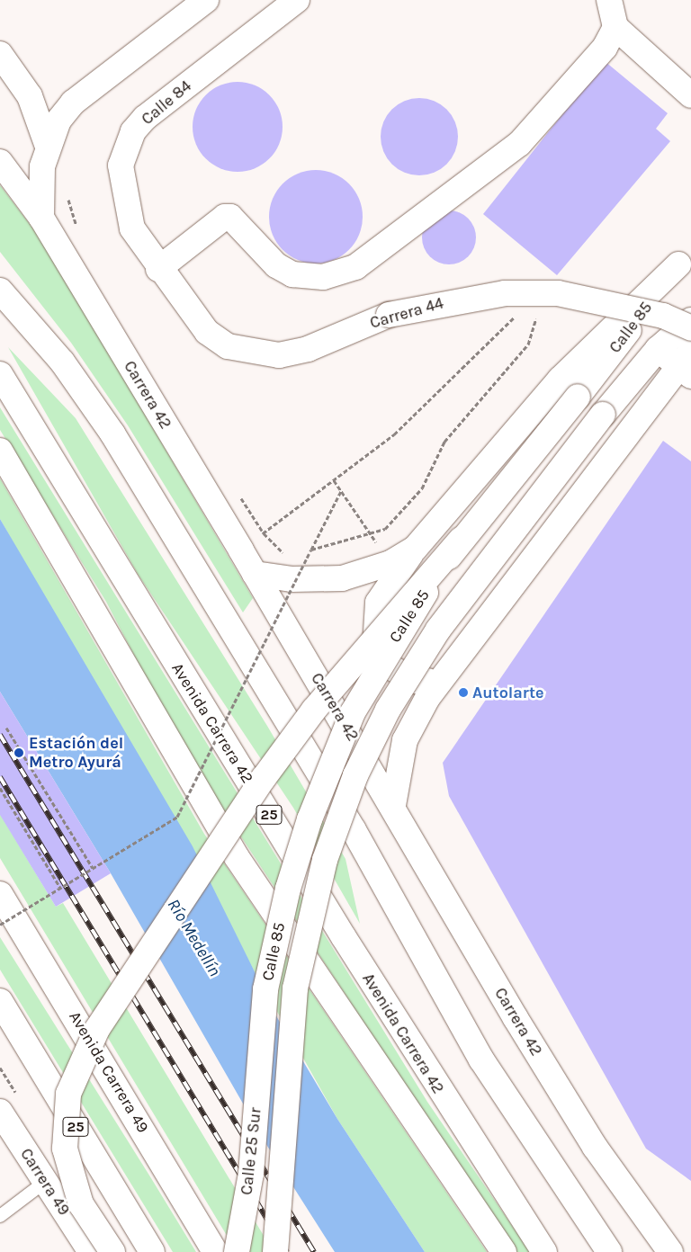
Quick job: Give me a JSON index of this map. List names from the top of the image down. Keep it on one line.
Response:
{"streets":{"main road":["Calle 84","Carrera 44","Calle 85","Carrera 42","Avenida Carrera 42","25","Avenida Carrera 49","Calle 25 Sur","Carrera 49"]},"crossings":[["Calle 84","Carrera 44"],["Calle 85","Calle 25 Sur"]],"water":["Río Medellín"],"places":["Autolarte","Estación del Metro Ayurá"]}
